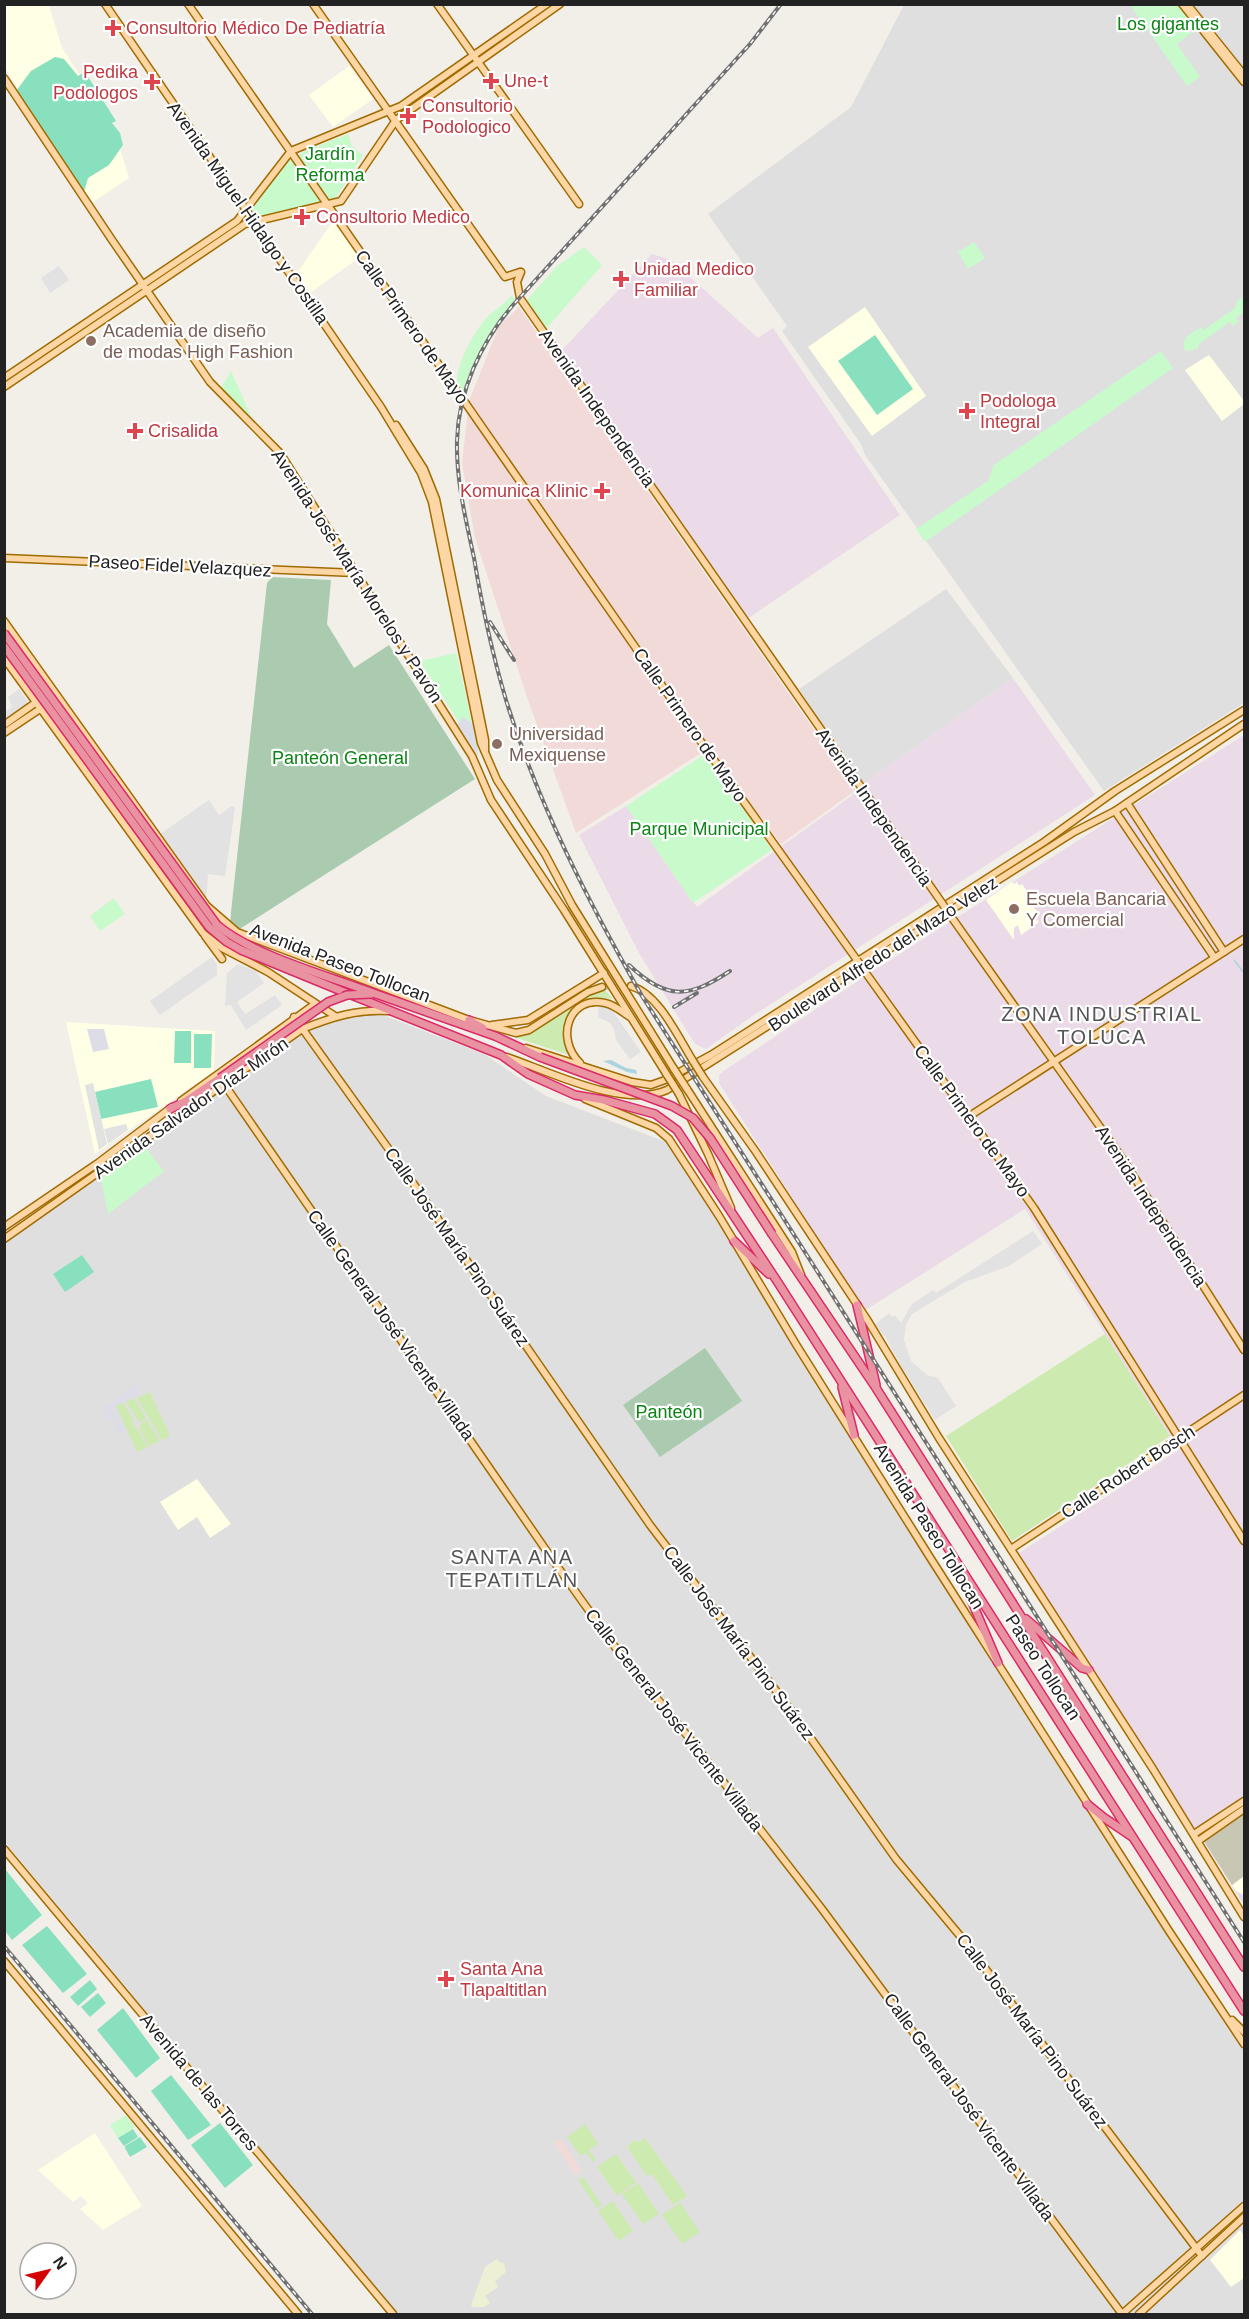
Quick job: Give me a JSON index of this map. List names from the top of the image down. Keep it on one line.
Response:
{"streets":{"highway":["Avenida Paseo Tollocan","Paseo Tollocan"],"main road":["Avenida Miguel Hidalgo y Costilla","Calle Primero de Mayo","Avenida Independencia","Paseo Fidel Velazquez","Avenida José María Morelos y Pavón","Boulevard Alfredo del Mazo Velez","Avenida Salvador Díaz Mirón","Calle José María Pino Suárez","Calle General José Vicente Villada","Calle Robert Bosch","Avenida de las Torres"]},"crossings":[["Avenida Miguel Hidalgo y Costilla","Avenida Paseo Tollocan"],["Avenida Miguel Hidalgo y Costilla","Paseo Tollocan"],["Calle Primero de Mayo","Calle Robert Bosch"],["Paseo Fidel Velazquez","Avenida José María Morelos y Pavón"],["Avenida José María Morelos y Pavón","Avenida Paseo Tollocan"],["Avenida José María Morelos y Pavón","Paseo Tollocan"],["Boulevard Alfredo del Mazo Velez","Avenida Paseo Tollocan"],["Avenida Paseo Tollocan","Avenida Salvador Díaz Mirón"],["Avenida Paseo Tollocan","Paseo Tollocan"],["Avenida Salvador Díaz Mirón","Calle José María Pino Suárez"],["Avenida Salvador Díaz Mirón","Calle General José Vicente Villada"]],"districts":["ZONA INDUSTRIAL TOLUCA","SANTA ANA TEPATITLÁN"],"parks":["Los gigantes","Jardín Reforma","Panteón General","Parque Municipal","Panteón"],"places":{"health":["Consultorio Médico De Pediatría","Une-t","Pedika Podologos","Consultorio Podologico","Consultorio Medico","Unidad Medico Familiar","Podologa Integral","Crisalida","Komunica Klinic","Santa Ana Tlapaltitlan"],"other":["Academia de diseño de modas High Fashion","Universidad Mexiquense","Escuela Bancaria Y Comercial"]},"north":"top right"}
